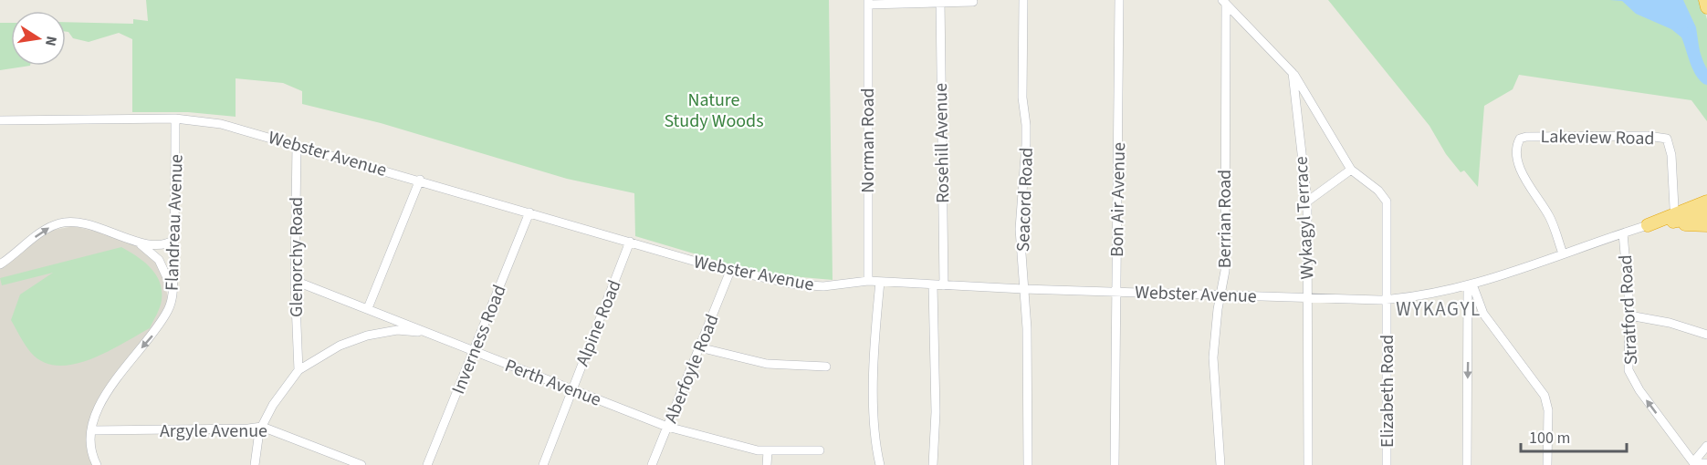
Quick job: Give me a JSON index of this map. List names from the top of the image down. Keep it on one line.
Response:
{"streets":{"street":["Lakeview Road","Norman Road","Rosehill Avenue","Webster Avenue","Seacord Road","Bon Air Avenue","Wykagyl Terrace","Berrian Road","Flandreau Avenue","Glenorchy Road","Stratford Road","Alpine Road","Inverness Road","Aberfoyle Road","Perth Avenue","Elizabeth Road","Argyle Avenue"]},"crossings":[["Lakeview Road","Webster Avenue"],["Norman Road","Webster Avenue"],["Rosehill Avenue","Webster Avenue"],["Webster Avenue","Seacord Road"],["Webster Avenue","Bon Air Avenue"],["Webster Avenue","Wykagyl Terrace"],["Webster Avenue","Berrian Road"],["Webster Avenue","Flandreau Avenue"],["Webster Avenue","Glenorchy Road"],["Webster Avenue","Stratford Road"],["Webster Avenue","Alpine Road"],["Webster Avenue","Inverness Road"],["Webster Avenue","Aberfoyle Road"],["Webster Avenue","Elizabeth Road"],["Wykagyl Terrace","Elizabeth Road"],["Flandreau Avenue","Argyle Avenue"],["Glenorchy Road","Perth Avenue"],["Alpine Road","Perth Avenue"],["Inverness Road","Perth Avenue"],["Aberfoyle Road","Perth Avenue"]],"one_way":["Flandreau Avenue","Stratford Road"],"districts":["WYKAGYL"],"parks":["Nature Study Woods"],"scale_bar":"100 m","north":"right"}
